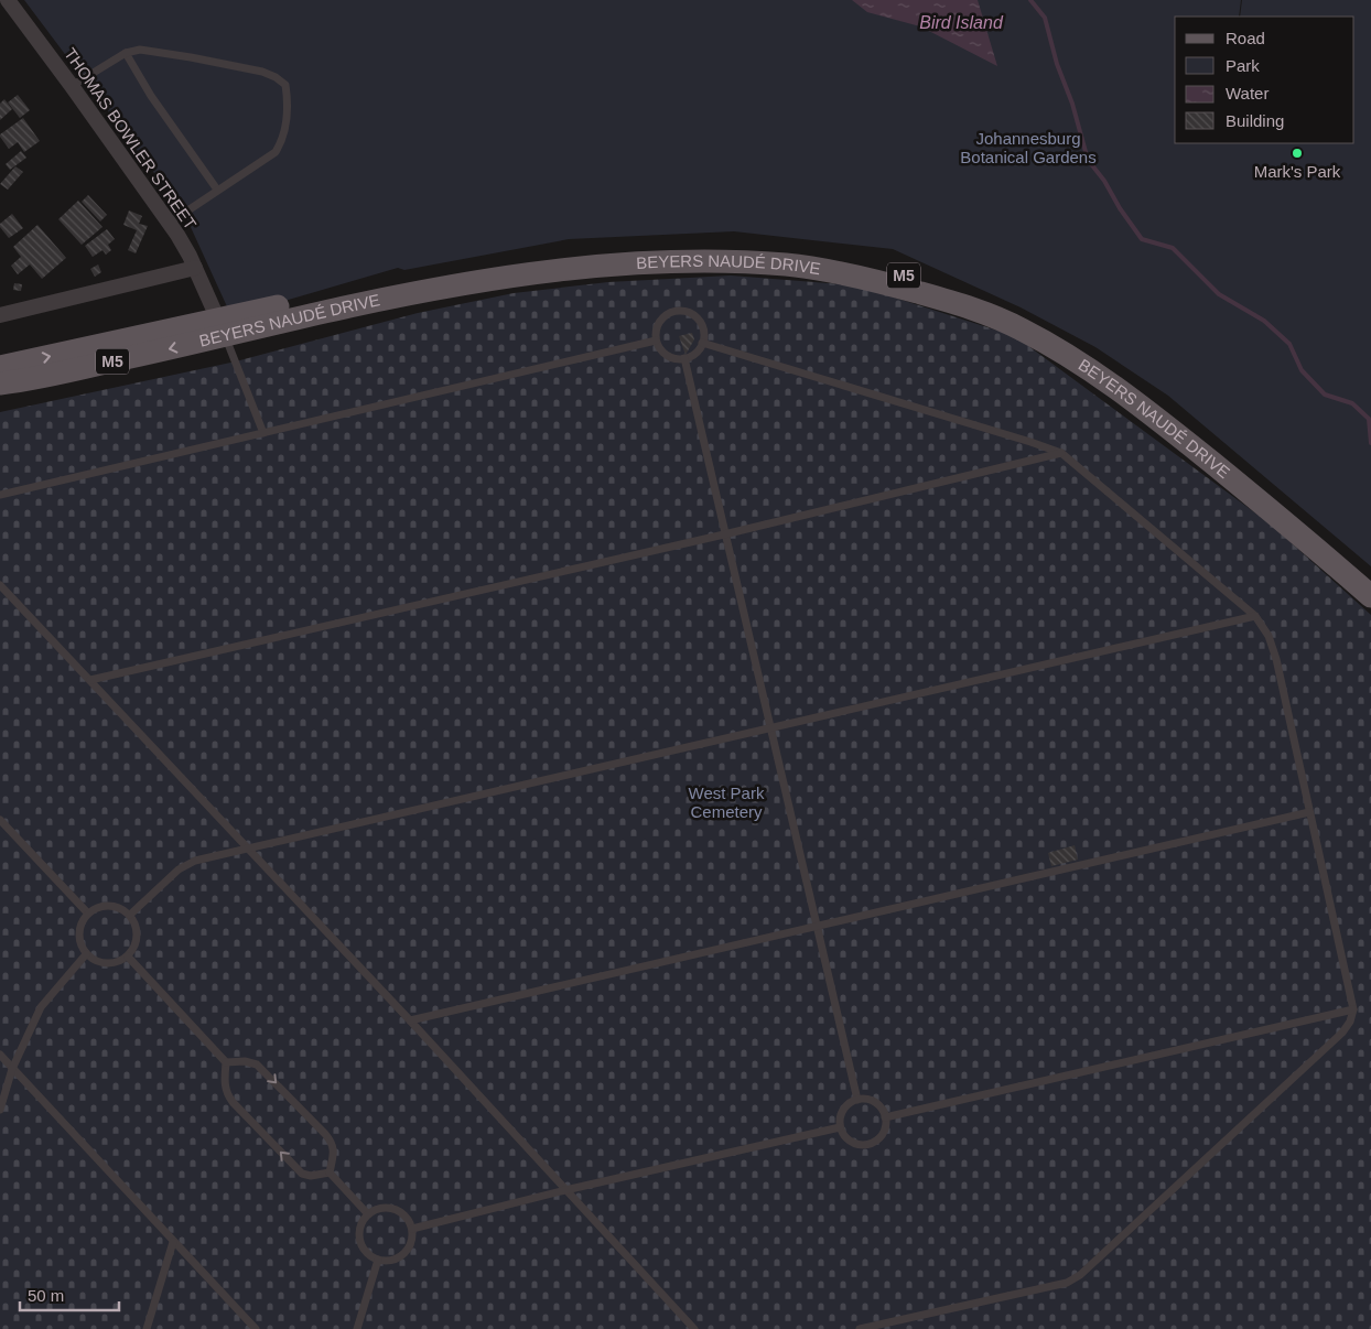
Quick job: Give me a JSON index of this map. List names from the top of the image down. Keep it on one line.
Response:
{"streets":{"main road":["BEYERS NAUDÉ DRIVE","M5"],"street":["THOMAS BOWLER STREET"]},"crossings":[["THOMAS BOWLER STREET","BEYERS NAUDÉ DRIVE"]],"water":["Bird Island"],"parks":["Johannesburg Botanical Gardens","West Park Cemetery"],"places":["Mark's Park"],"legend":["Road","Park","Water","Building"],"scale_bar":"50 m"}
